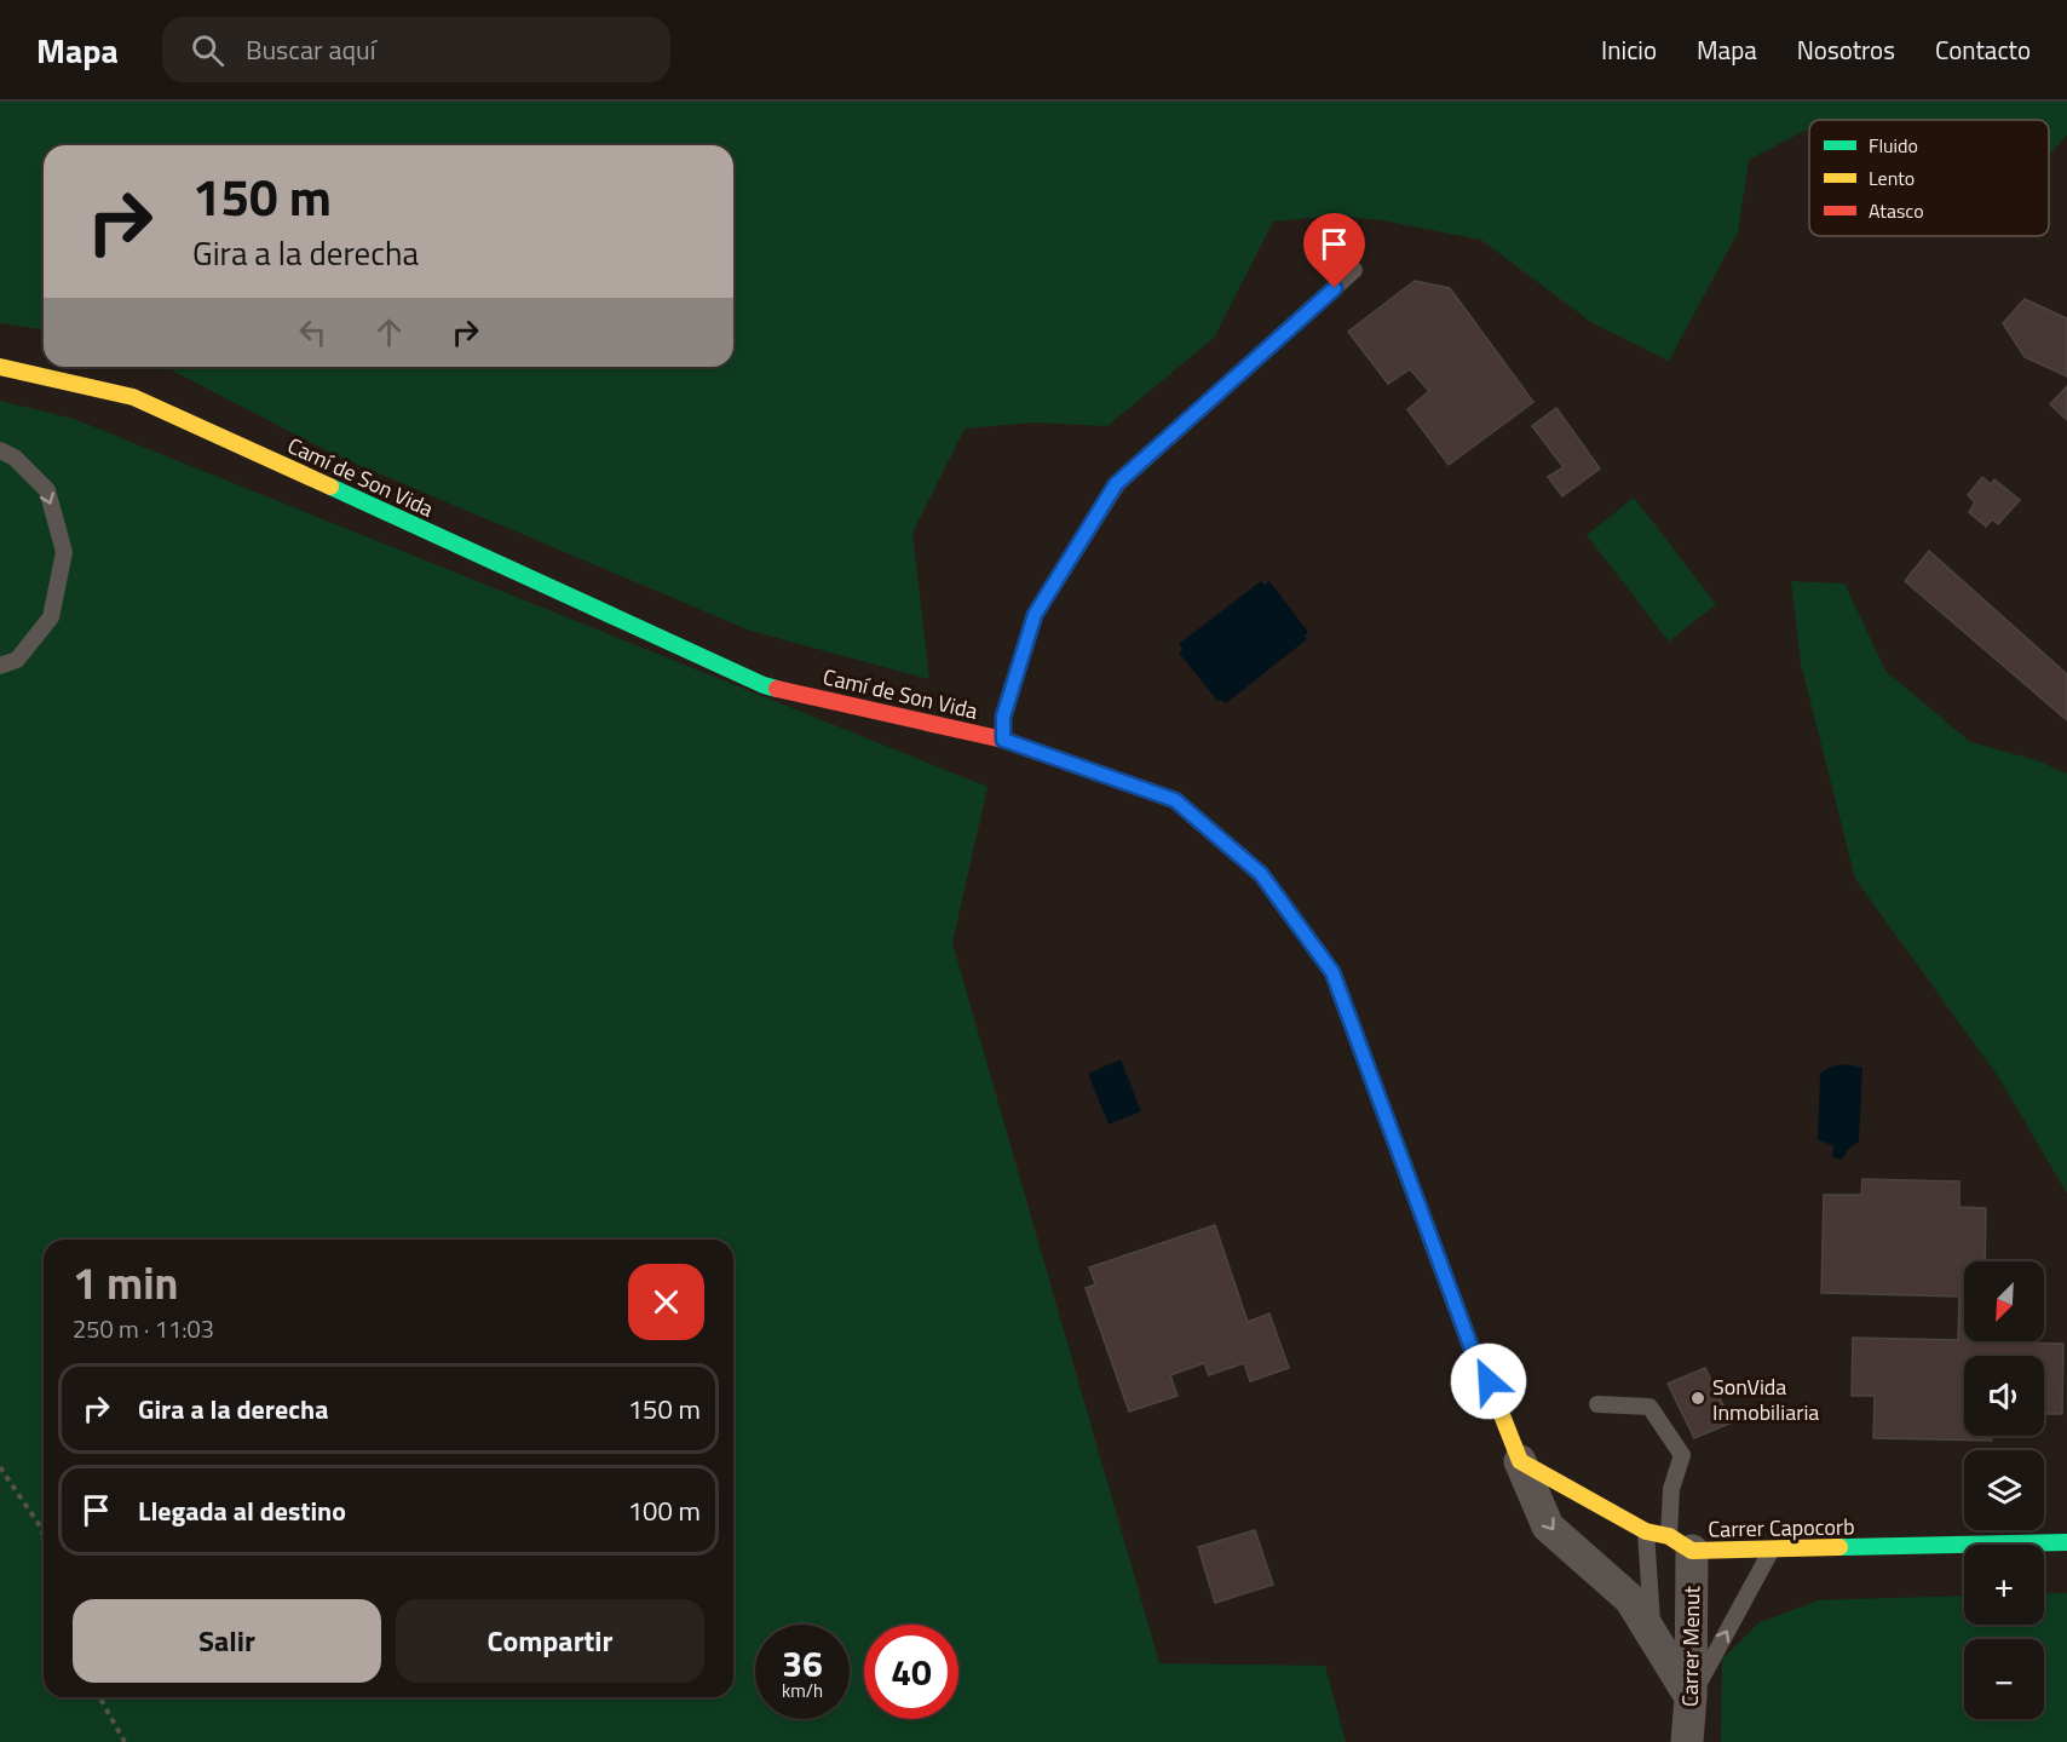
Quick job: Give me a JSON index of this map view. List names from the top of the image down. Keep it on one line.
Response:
{"streets":{"street":["Camí de Son Vida","Carrer Capocorb","Carrer Menut"]},"crossings":[["Camí de Son Vida","Carrer Capocorb"],["Carrer Capocorb","Carrer Menut"]],"places":["SonVida Inmobiliaria"],"legend":["Fluido","Lento","Atasco"],"north":"bottom left","page":{"header":"Mapa","search":"Buscar aquí","nav":["Inicio","Mapa","Nosotros","Contacto"],"turn":["150 m","Gira a la derecha"],"heading":["1 min","250 m · 11:03"],"map_buttons":["+","−"],"list":[{"name":"Gira a la derecha","value":"150 m"},{"name":"Llegada al destino","value":"100 m"}],"buttons":["Salir","Compartir"],"speed":"36 km/h","limit":"40"}}
